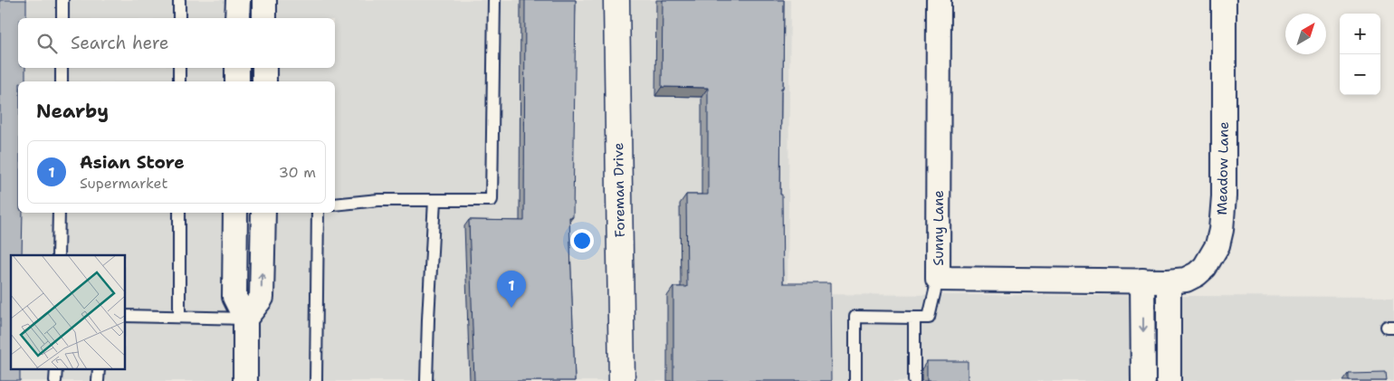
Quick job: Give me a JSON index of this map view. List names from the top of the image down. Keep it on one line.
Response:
{"streets":{"street":["Meadow Lane","Foreman Drive","Sunny Lane"]},"crossings":[["Meadow Lane","Sunny Lane"]],"north":"top right","page":{"map_buttons":["+","−"],"search":"Search here","heading":"Nearby","list":[{"mark":"1","name":"Asian Store","note":"Supermarket","value":"30 m"}],"pins":"1"}}
